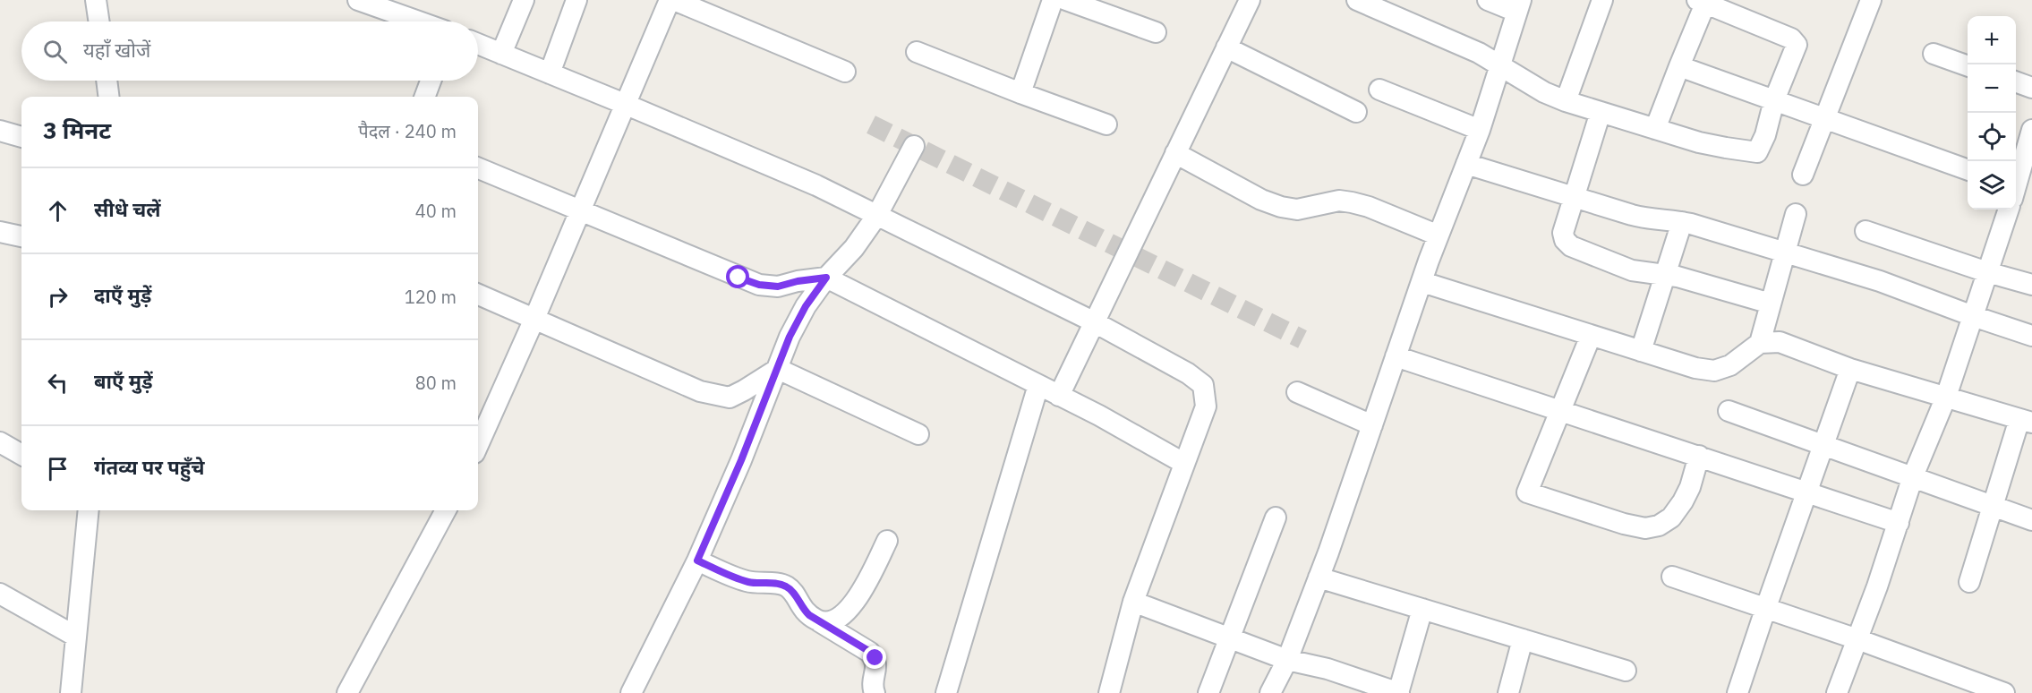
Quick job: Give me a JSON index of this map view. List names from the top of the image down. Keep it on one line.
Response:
{"page":{"map_buttons":["+","−"],"search":"यहाँ खोजें","heading":["3 मिनट","पैदल · 240 m"],"list":[["सीधे चलें","40 m"],["दाएँ मुड़ें","120 m"],["बाएँ मुड़ें","80 m"],"गंतव्य पर पहुँचे"]}}
